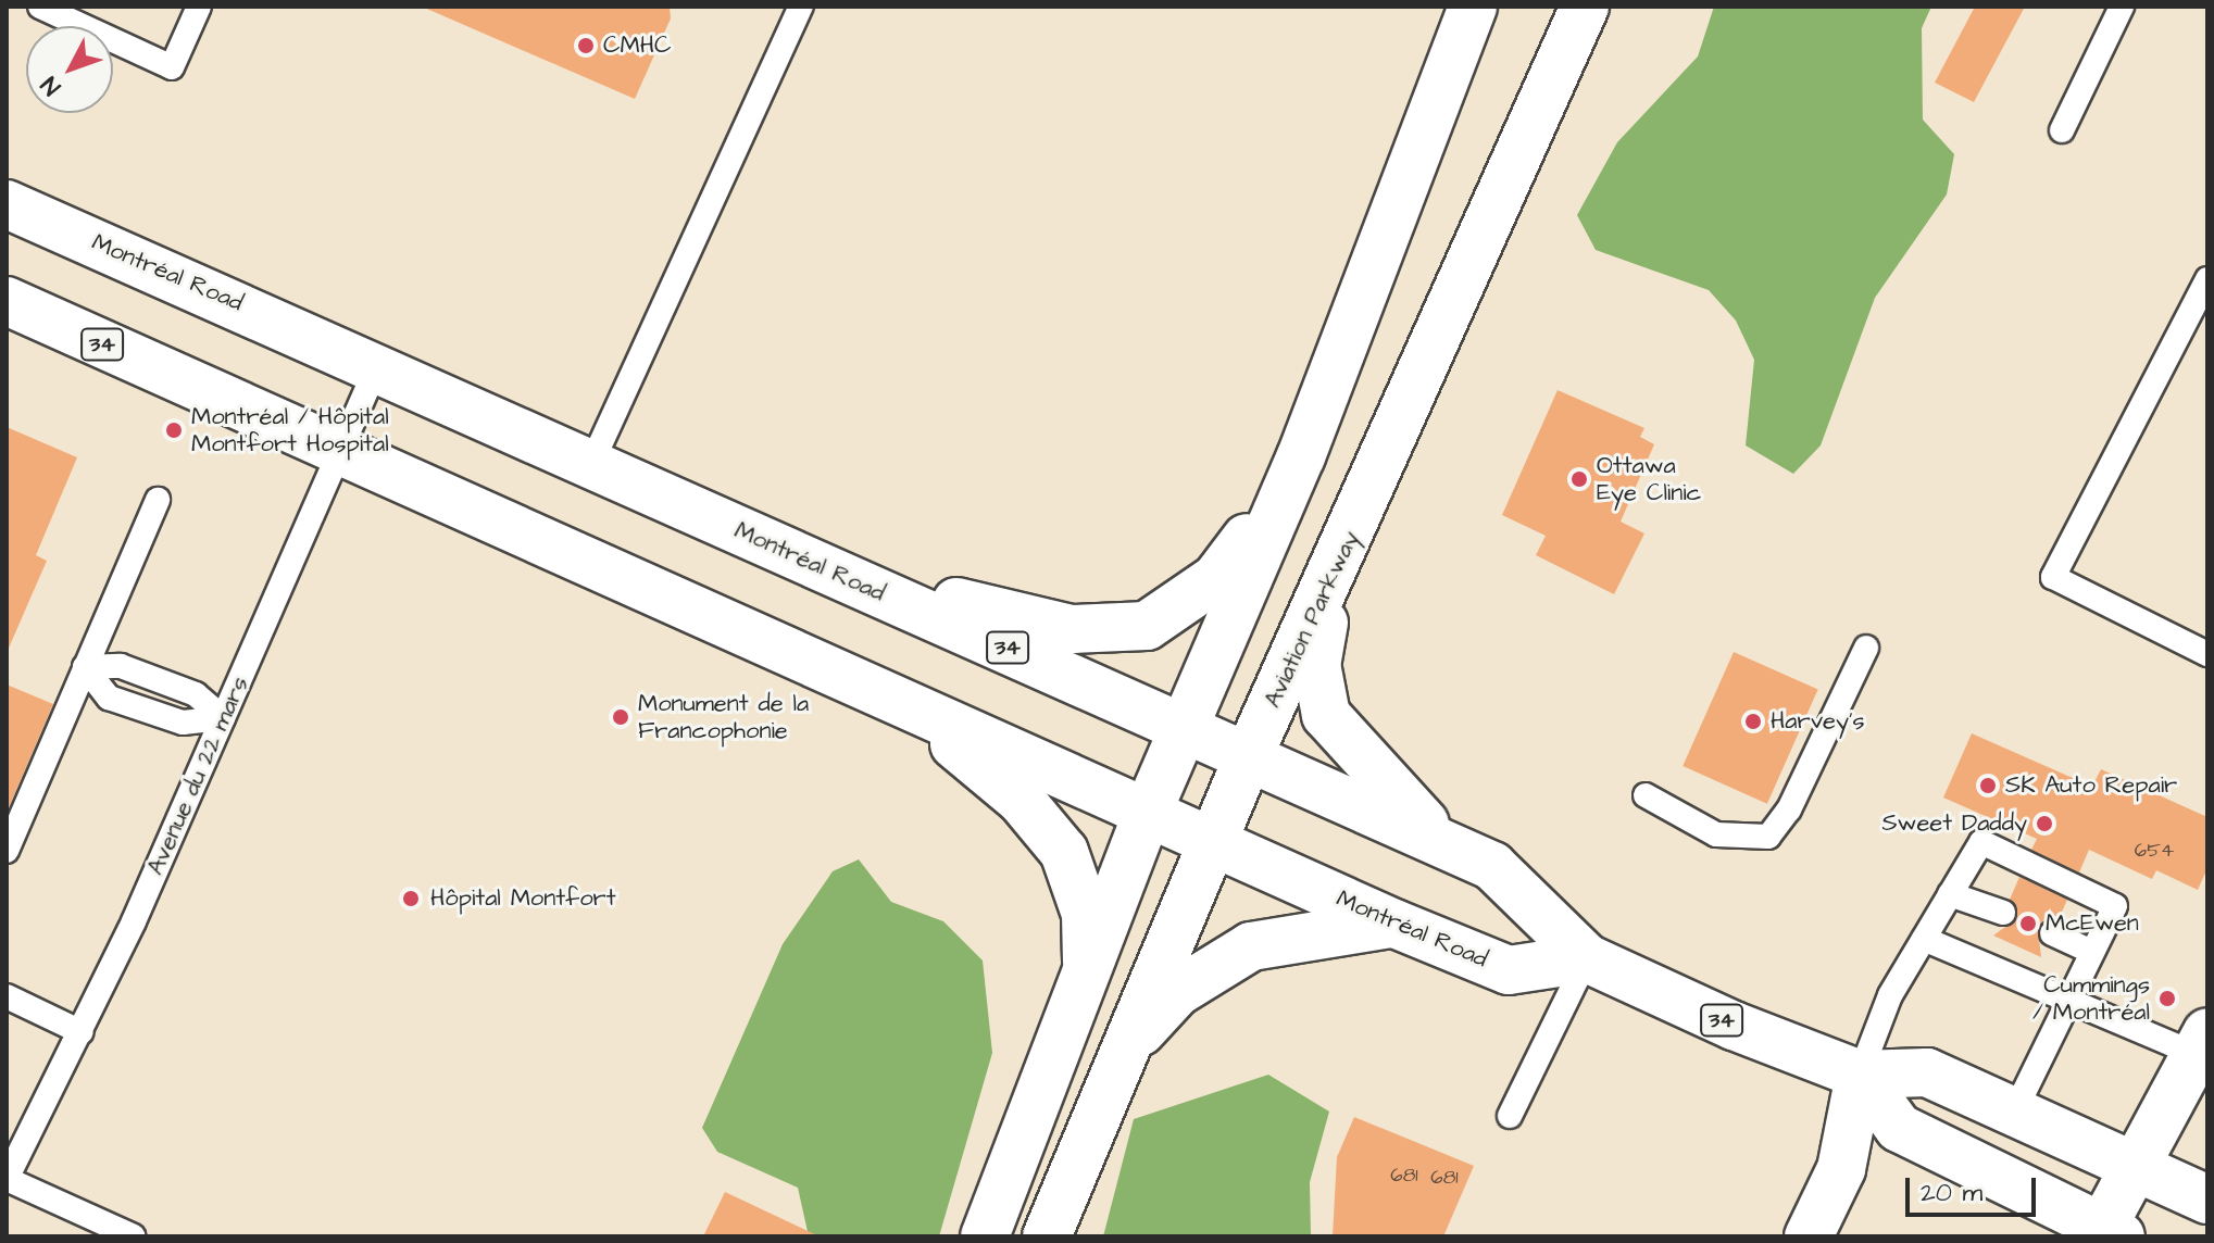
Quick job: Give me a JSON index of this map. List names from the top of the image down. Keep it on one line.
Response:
{"streets":{"main road":["Montréal Road","34","Aviation Parkway"],"lane":["Avenue du 22 mars"]},"crossings":[["Montréal Road","Aviation Parkway"],["Montréal Road","Avenue du 22 mars"]],"places":["CMHC","Montréal / Hôpital Montfort Hospital","Ottawa Eye Clinic","Monument de la Francophonie","Harvey's","SK Auto Repair","Sweet Daddy","Hôpital Montfort","McEwen","Cummings / Montréal"],"house_numbers":["654","681","681"],"scale_bar":"20 m","north":"bottom left"}
